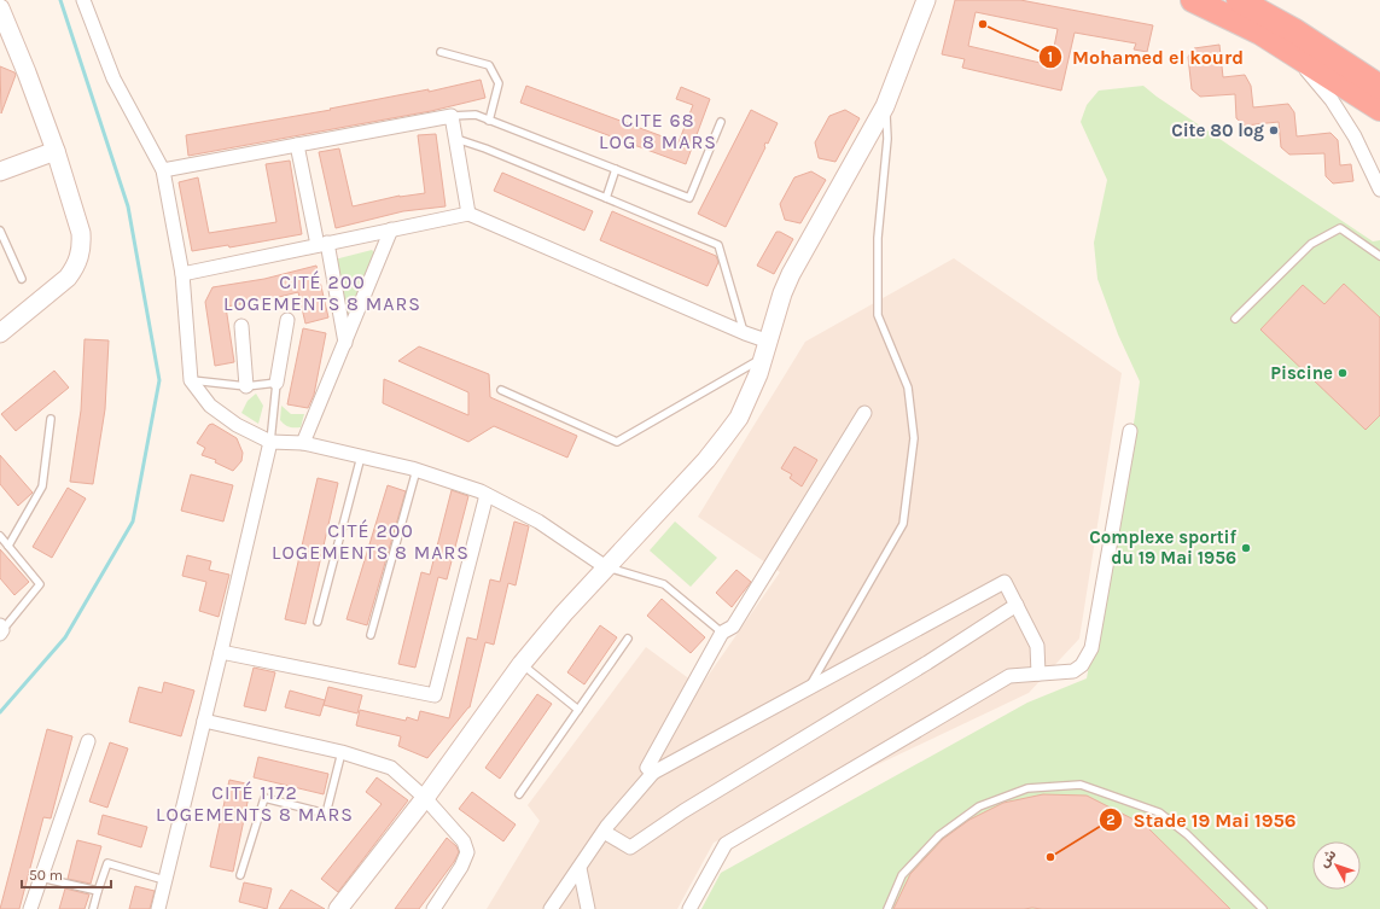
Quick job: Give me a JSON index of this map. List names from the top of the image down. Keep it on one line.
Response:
{"districts":["CITE 68 LOG 8 MARS","CITÉ 200 LOGEMENTS 8 MARS","CITÉ 200 LOGEMENTS 8 MARS","CITÉ 1172 LOGEMENTS 8 MARS"],"places":["Mohamed el kourd","Cite 80 log","Piscine","Complexe sportif du 19 Mai 1956","Stade 19 Mai 1956"],"scale_bar":"50 m","north":"top left"}
